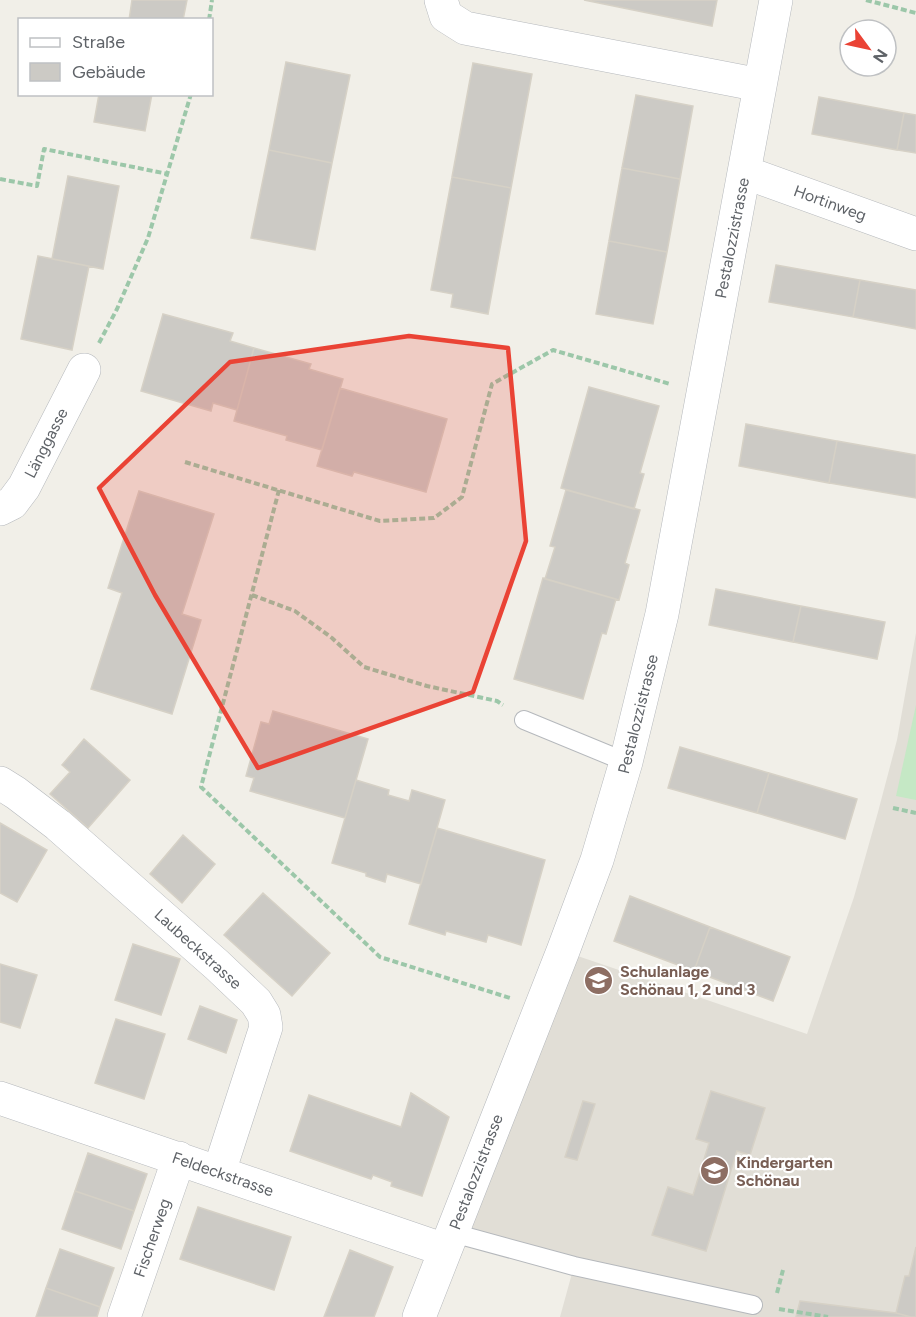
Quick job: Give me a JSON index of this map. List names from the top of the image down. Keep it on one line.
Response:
{"streets":{"street":["Hortinweg","Pestalozzistrasse","Länggasse","Laubeckstrasse","Feldeckstrasse","Fischerweg"]},"crossings":[["Hortinweg","Pestalozzistrasse"],["Pestalozzistrasse","Feldeckstrasse"],["Laubeckstrasse","Feldeckstrasse"],["Feldeckstrasse","Fischerweg"]],"places":{"school or university":["Schulanlage Schönau 1, 2 und 3","Kindergarten Schönau"]},"legend":["Straße","Gebäude"],"north":"bottom right"}
